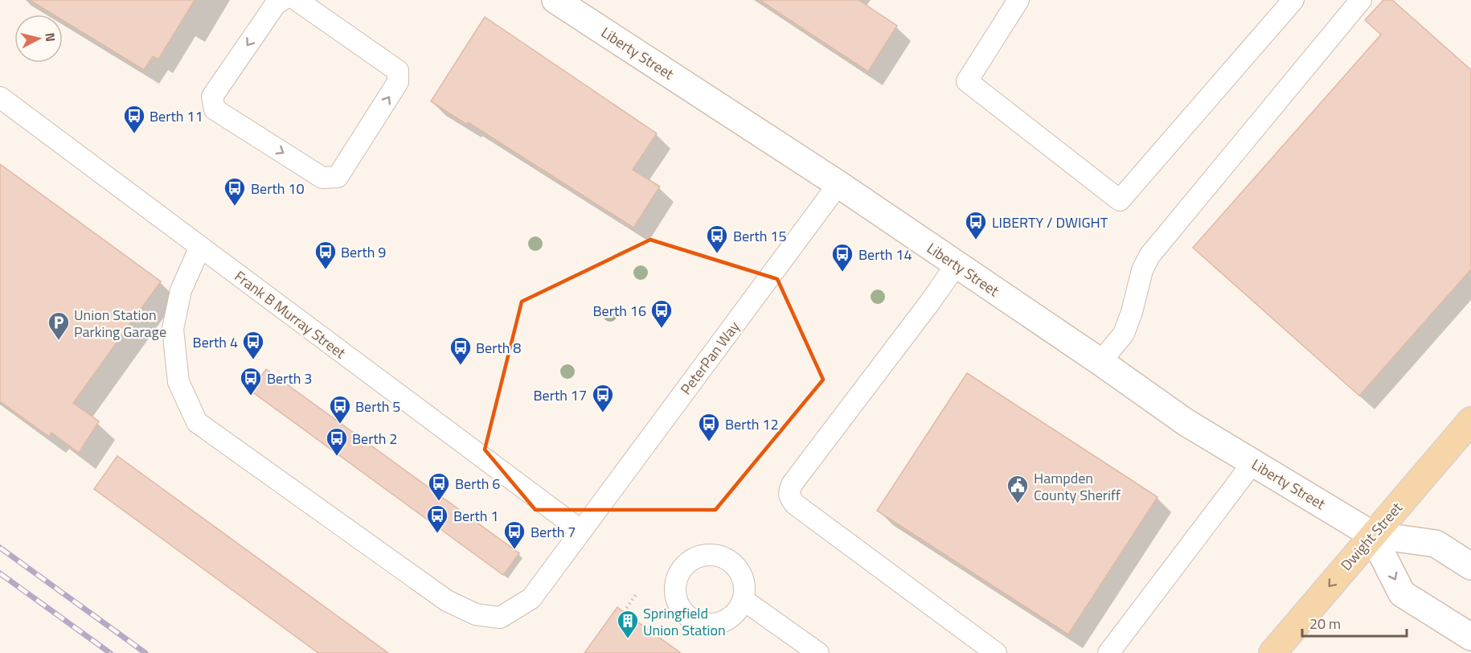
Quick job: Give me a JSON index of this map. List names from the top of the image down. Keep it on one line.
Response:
{"streets":{"main road":["Liberty Street","Dwight Street"],"lane":["Frank B Murray Street","PeterPan Way"]},"crossings":[["Liberty Street","PeterPan Way"],["Liberty Street","Dwight Street"],["Frank B Murray Street","PeterPan Way"]],"one_way":["Dwight Street"],"places":{"bus stop":["Berth 11","Berth 10","LIBERTY / DWIGHT","Berth 15","Berth 9","Berth 14","Berth 16","Berth 4","Berth 8","Berth 3","Berth 17","Berth 5","Berth 12","Berth 2","Berth 6","Berth 1","Berth 7"],"parking":["Union Station Parking Garage"],"public building":["Hampden County Sheriff"],"building":["Springfield Union Station"]},"scale_bar":"20 m","north":"right"}
